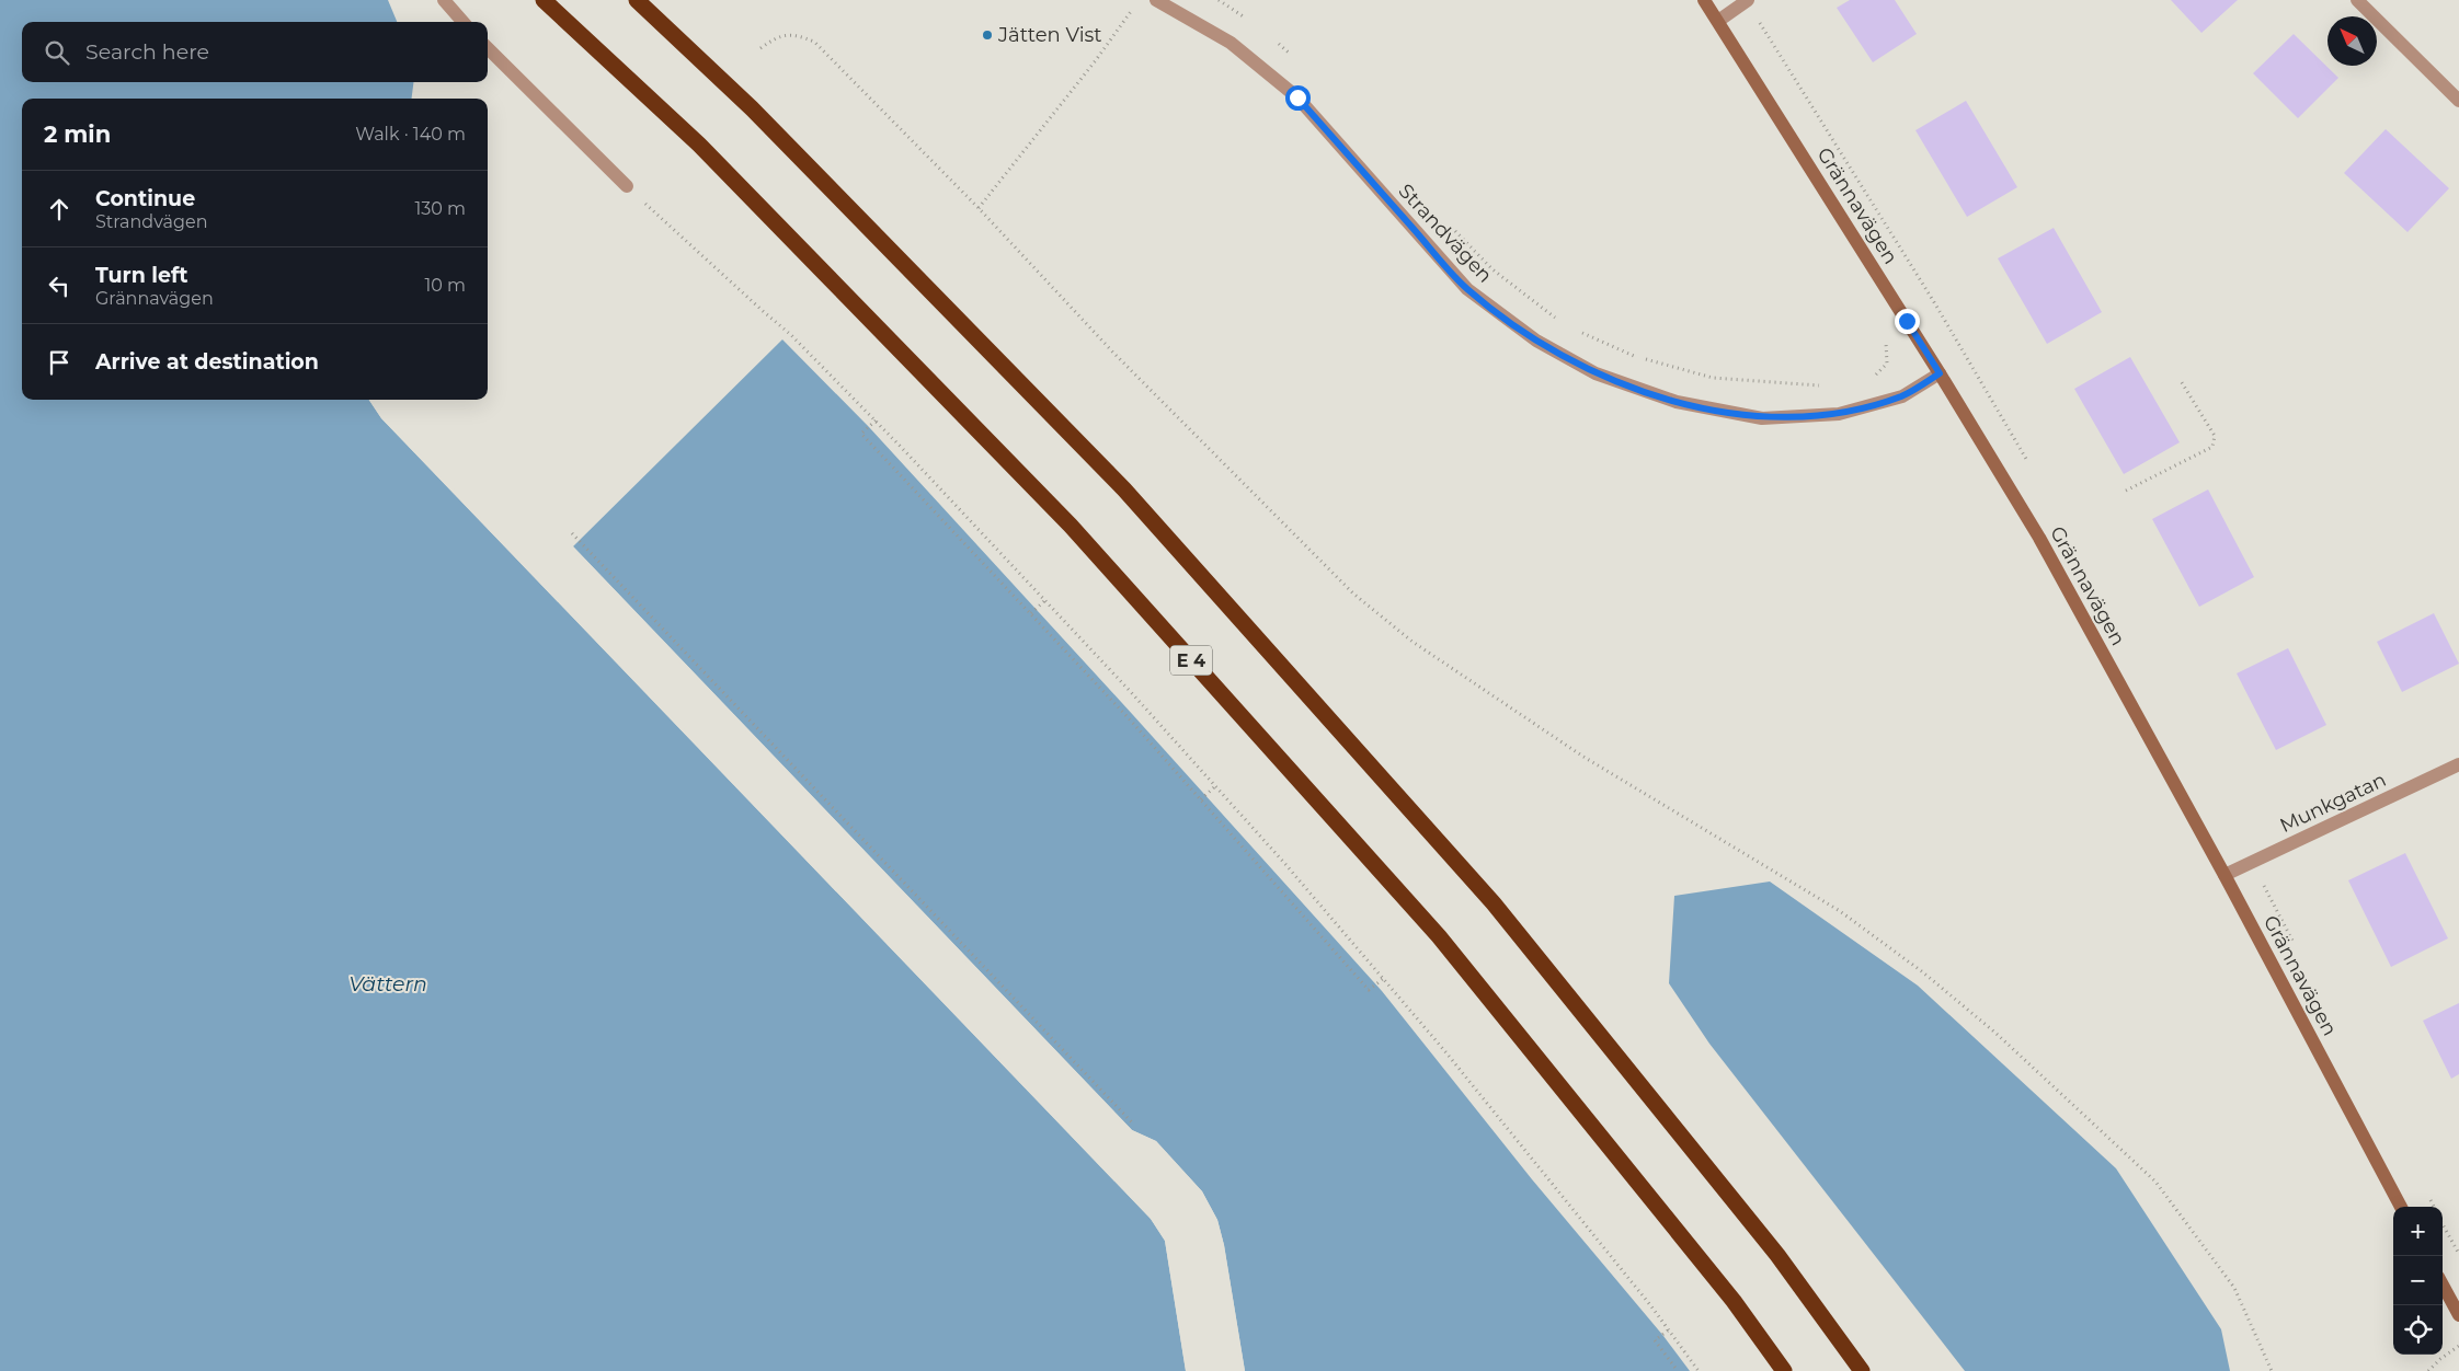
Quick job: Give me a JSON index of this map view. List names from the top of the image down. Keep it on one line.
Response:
{"streets":{"highway":["E 4"],"main road":["Grännavägen"],"street":["Strandvägen","Munkgatan"]},"crossings":[["Grännavägen","Strandvägen"],["Grännavägen","Munkgatan"]],"water":["Vättern"],"places":["Jätten Vist"],"north":"top left","page":{"search":"Search here","heading":["2 min","Walk · 140 m"],"list":[["Continue","Strandvägen","130 m"],["Turn left","Grännavägen","10 m"],"Arrive at destination"],"map_buttons":["+","−"]}}
